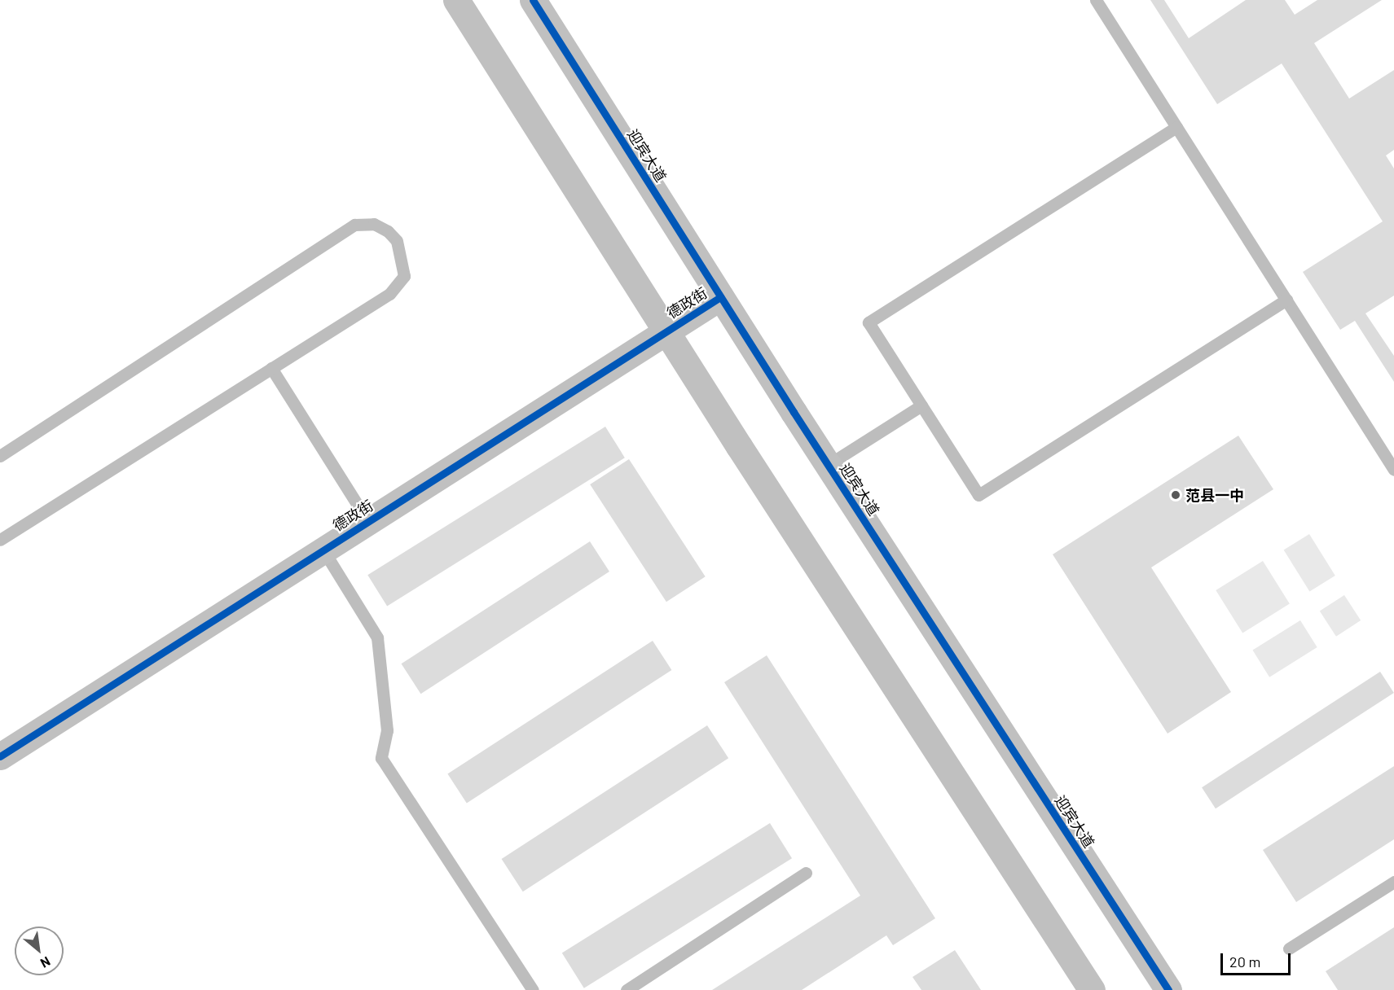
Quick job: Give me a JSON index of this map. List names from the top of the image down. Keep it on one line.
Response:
{"streets":{"street":["迎宾大道","德政街"]},"crossings":[["迎宾大道","德政街"]],"places":["范县一中"],"scale_bar":"20 m","north":"bottom right"}
